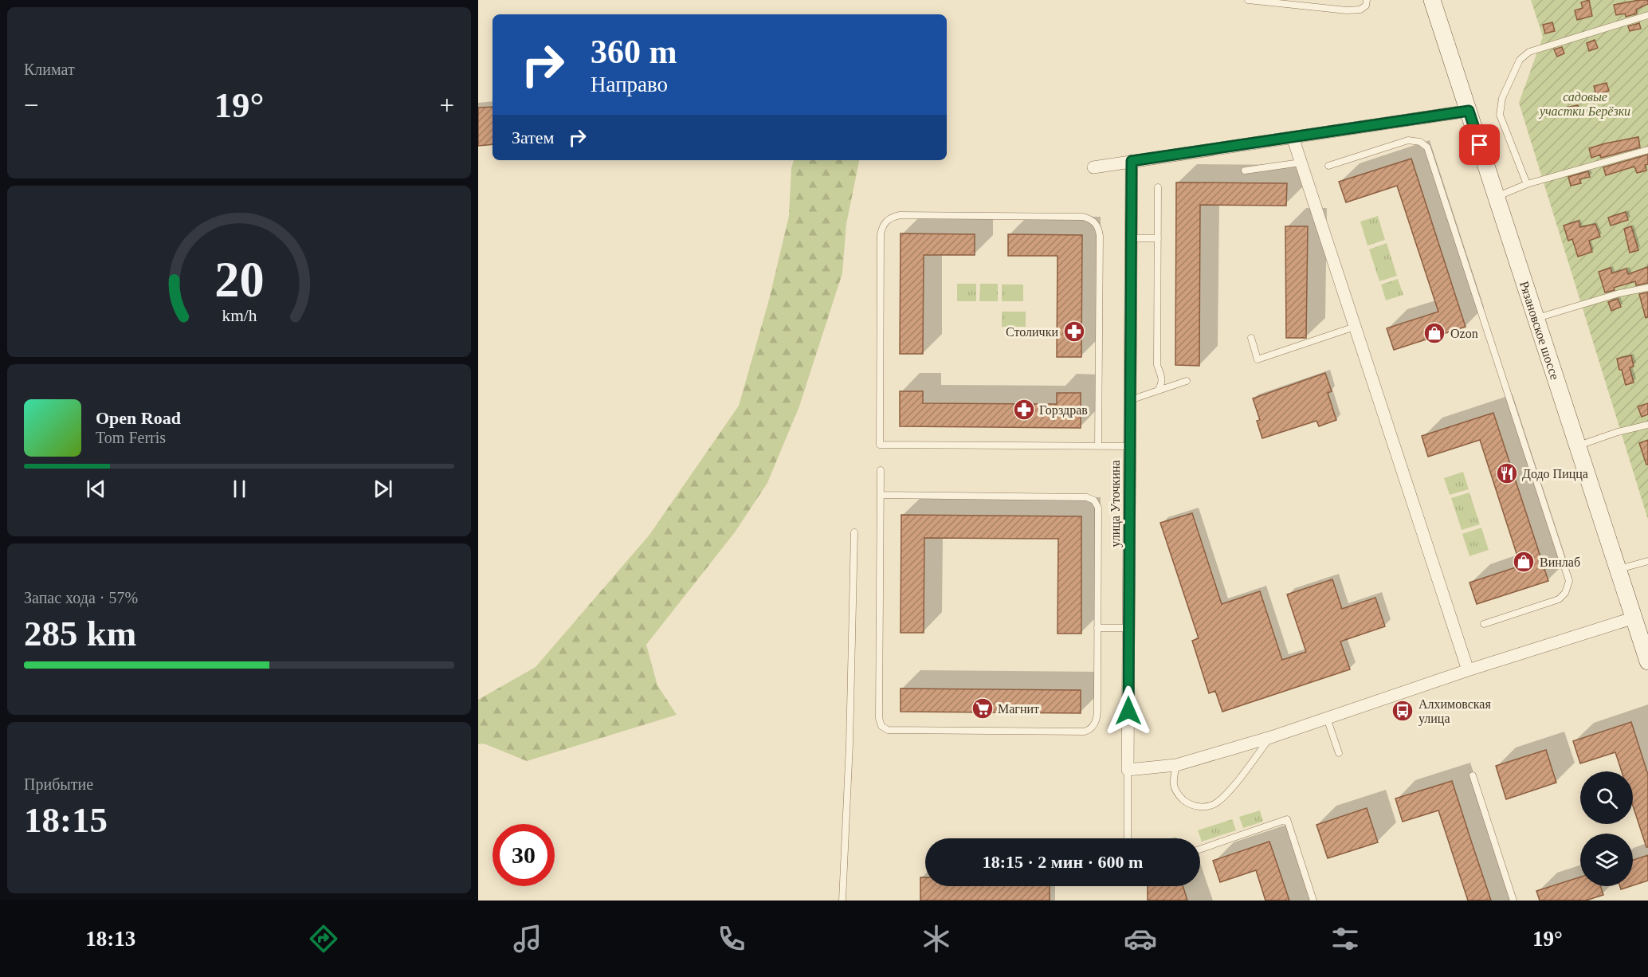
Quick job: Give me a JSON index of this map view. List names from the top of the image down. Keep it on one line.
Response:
{"streets":{"main road":["Рязановское шоссе"],"street":["улица Уточкина"]},"parks":["садовые участки Берёзки"],"places":{"pharmacy":["Столички","Горздрав"],"shop":["Ozon","Винлаб"],"restaurant":["Додо Пицца"],"supermarket":["Магнит"],"bus stop":["Алхимовская улица"]},"page":{"tile":["Климат",["Запас хода · 57%","285 km"],["Прибытие","18:15"]],"turn":["360 m","Направо"],"heat":["−","19°","+"],"then":"Затем","song":["Open Road","Tom Ferris"],"limit":"30","trip":"18:15 · 2 мин · 600 m","tabs":["18:13","19°"],"gauge":["20","km/h"]}}
